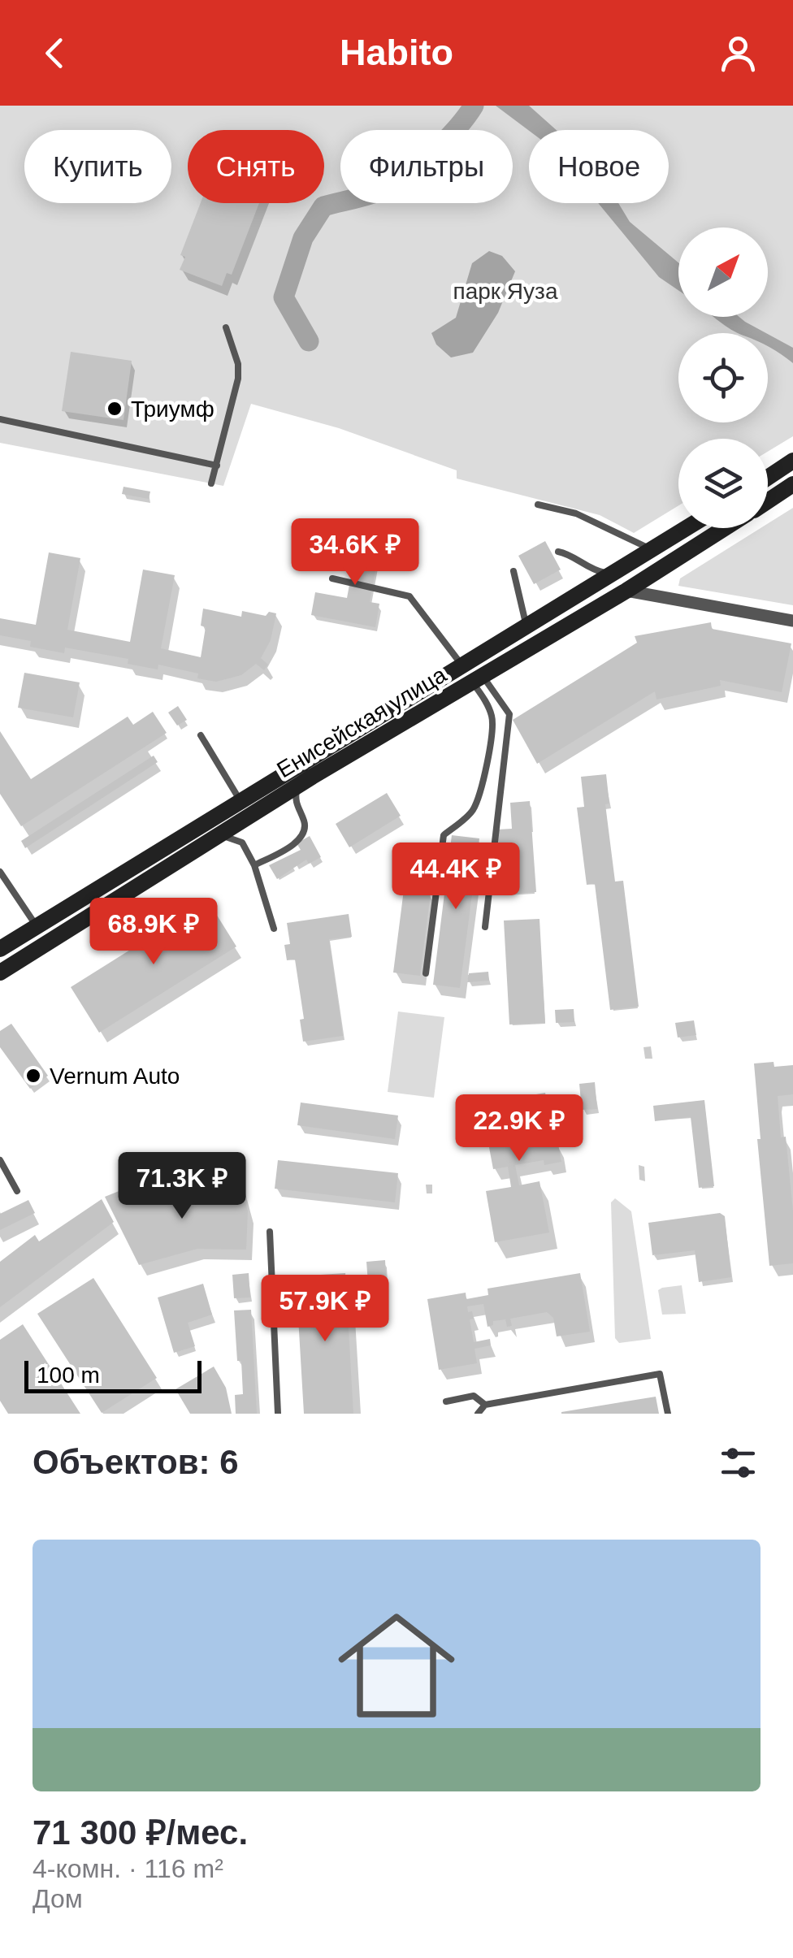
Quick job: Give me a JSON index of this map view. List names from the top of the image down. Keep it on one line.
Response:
{"streets":{"main road":["Енисейская улица"]},"parks":["парк Яуза"],"places":["Триумф","Vernum Auto"],"scale_bar":"100 m","north":"top right","page":{"header":"Habito","chip":["Купить","Снять","Фильтры","Новое"],"price":["34.6K ₽","44.4K ₽","68.9K ₽","22.9K ₽","71.3K ₽","57.9K ₽"],"scale":"100 m","heading":"Объектов: 6","list":[{"name":"71 300 ₽/мес.","note":"4-комн. · 116 m² · Дом"}]}}
